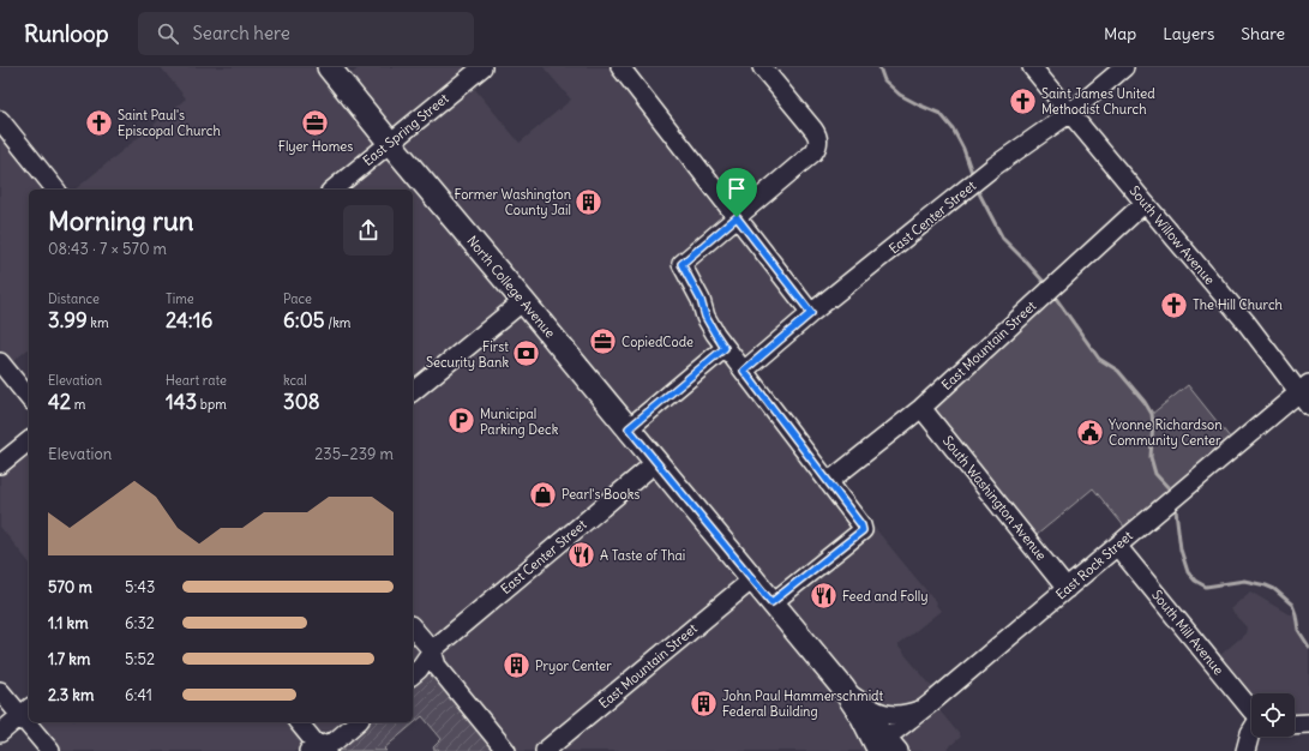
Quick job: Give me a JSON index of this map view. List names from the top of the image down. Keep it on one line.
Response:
{"streets":{"main road":["North College Avenue"],"street":["East Spring Street","East Center Street","South Willow Avenue","East Mountain Street","South Washington Avenue","East Rock Street","South Mill Avenue"]},"crossings":[["East Spring Street","North College Avenue"],["East Center Street","South Willow Avenue"],["East Center Street","North College Avenue"],["South Willow Avenue","East Mountain Street"],["South Willow Avenue","East Rock Street"],["North College Avenue","East Mountain Street"],["North College Avenue","East Rock Street"],["East Mountain Street","South Washington Avenue"],["South Washington Avenue","East Rock Street"],["East Rock Street","South Mill Avenue"]],"places":{"church":["Saint James United Methodist Church","Saint Paul's Episcopal Church","The Hill Church"],"office":["Flyer Homes","CopiedCode"],"building":["Former Washington County Jail","Pryor Center","John Paul Hammerschmidt Federal Building"],"bank":["First Security Bank"],"parking":["Municipal Parking Deck"],"public building":["Yvonne Richardson Community Center"],"shop":["Pearl's Books"],"restaurant":["A Taste of Thai","Feed and Folly"]},"page":{"header":"Runloop","search":"Search here","nav":["Map","Layers","Share"],"heading":["Morning run","08:43 · 7 × 570 m"],"stats":[["Distance","3.99 km"],["Time","24:16"],["Pace","6:05 /km"],["Elevation","42 m"],["Heart rate","143 bpm"],["kcal","308"]],"chart":["Elevation","235–239 m"],"list":[{"name":"570 m","note":"5:43"},{"name":"1.1 km","note":"6:32"},{"name":"1.7 km","note":"5:52"},{"name":"2.3 km","note":"6:41"}]}}
